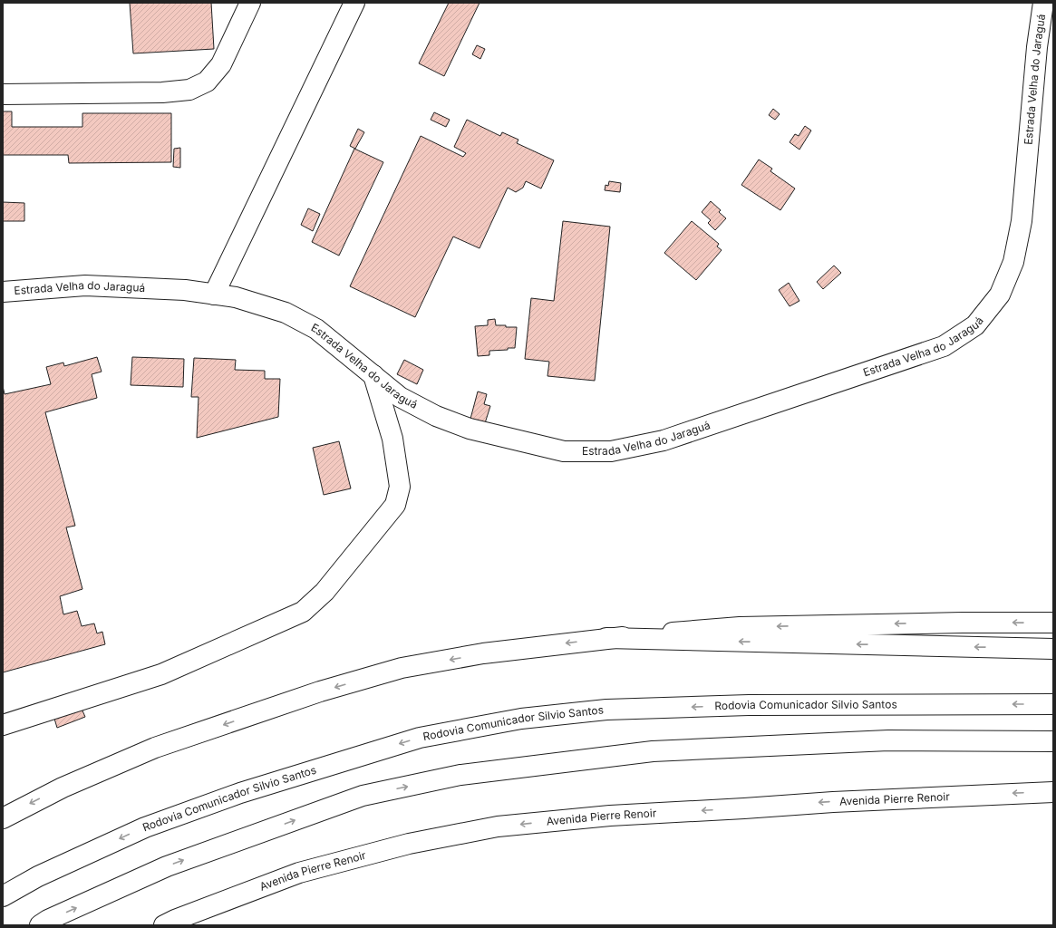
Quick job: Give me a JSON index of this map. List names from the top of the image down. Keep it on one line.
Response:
{"streets":{"main road":["Estrada Velha do Jaraguá","Rodovia Comunicador Silvio Santos","Avenida Pierre Renoir"]}}
